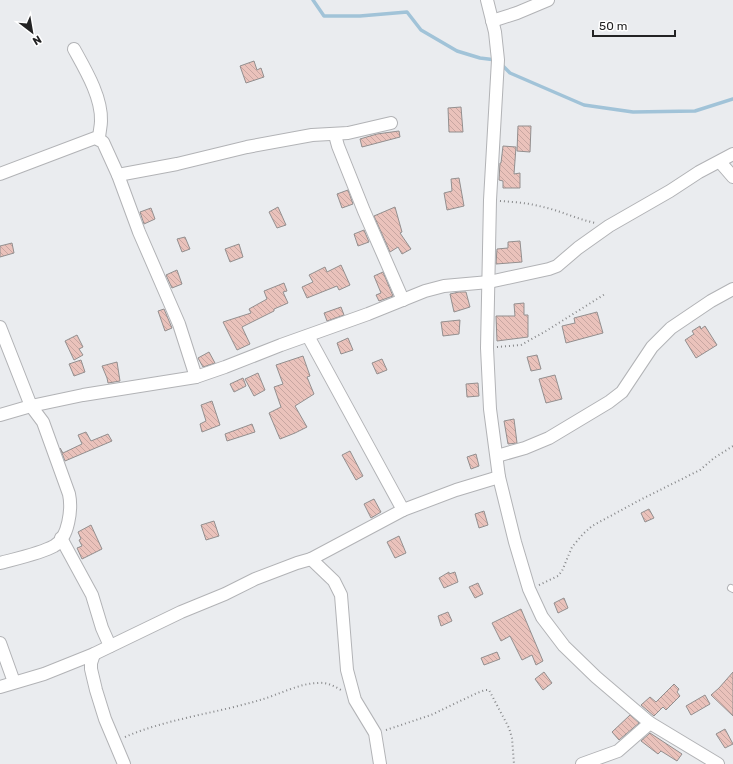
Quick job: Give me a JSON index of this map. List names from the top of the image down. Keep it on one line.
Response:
{"scale_bar":"50 m","north":"bottom right"}
